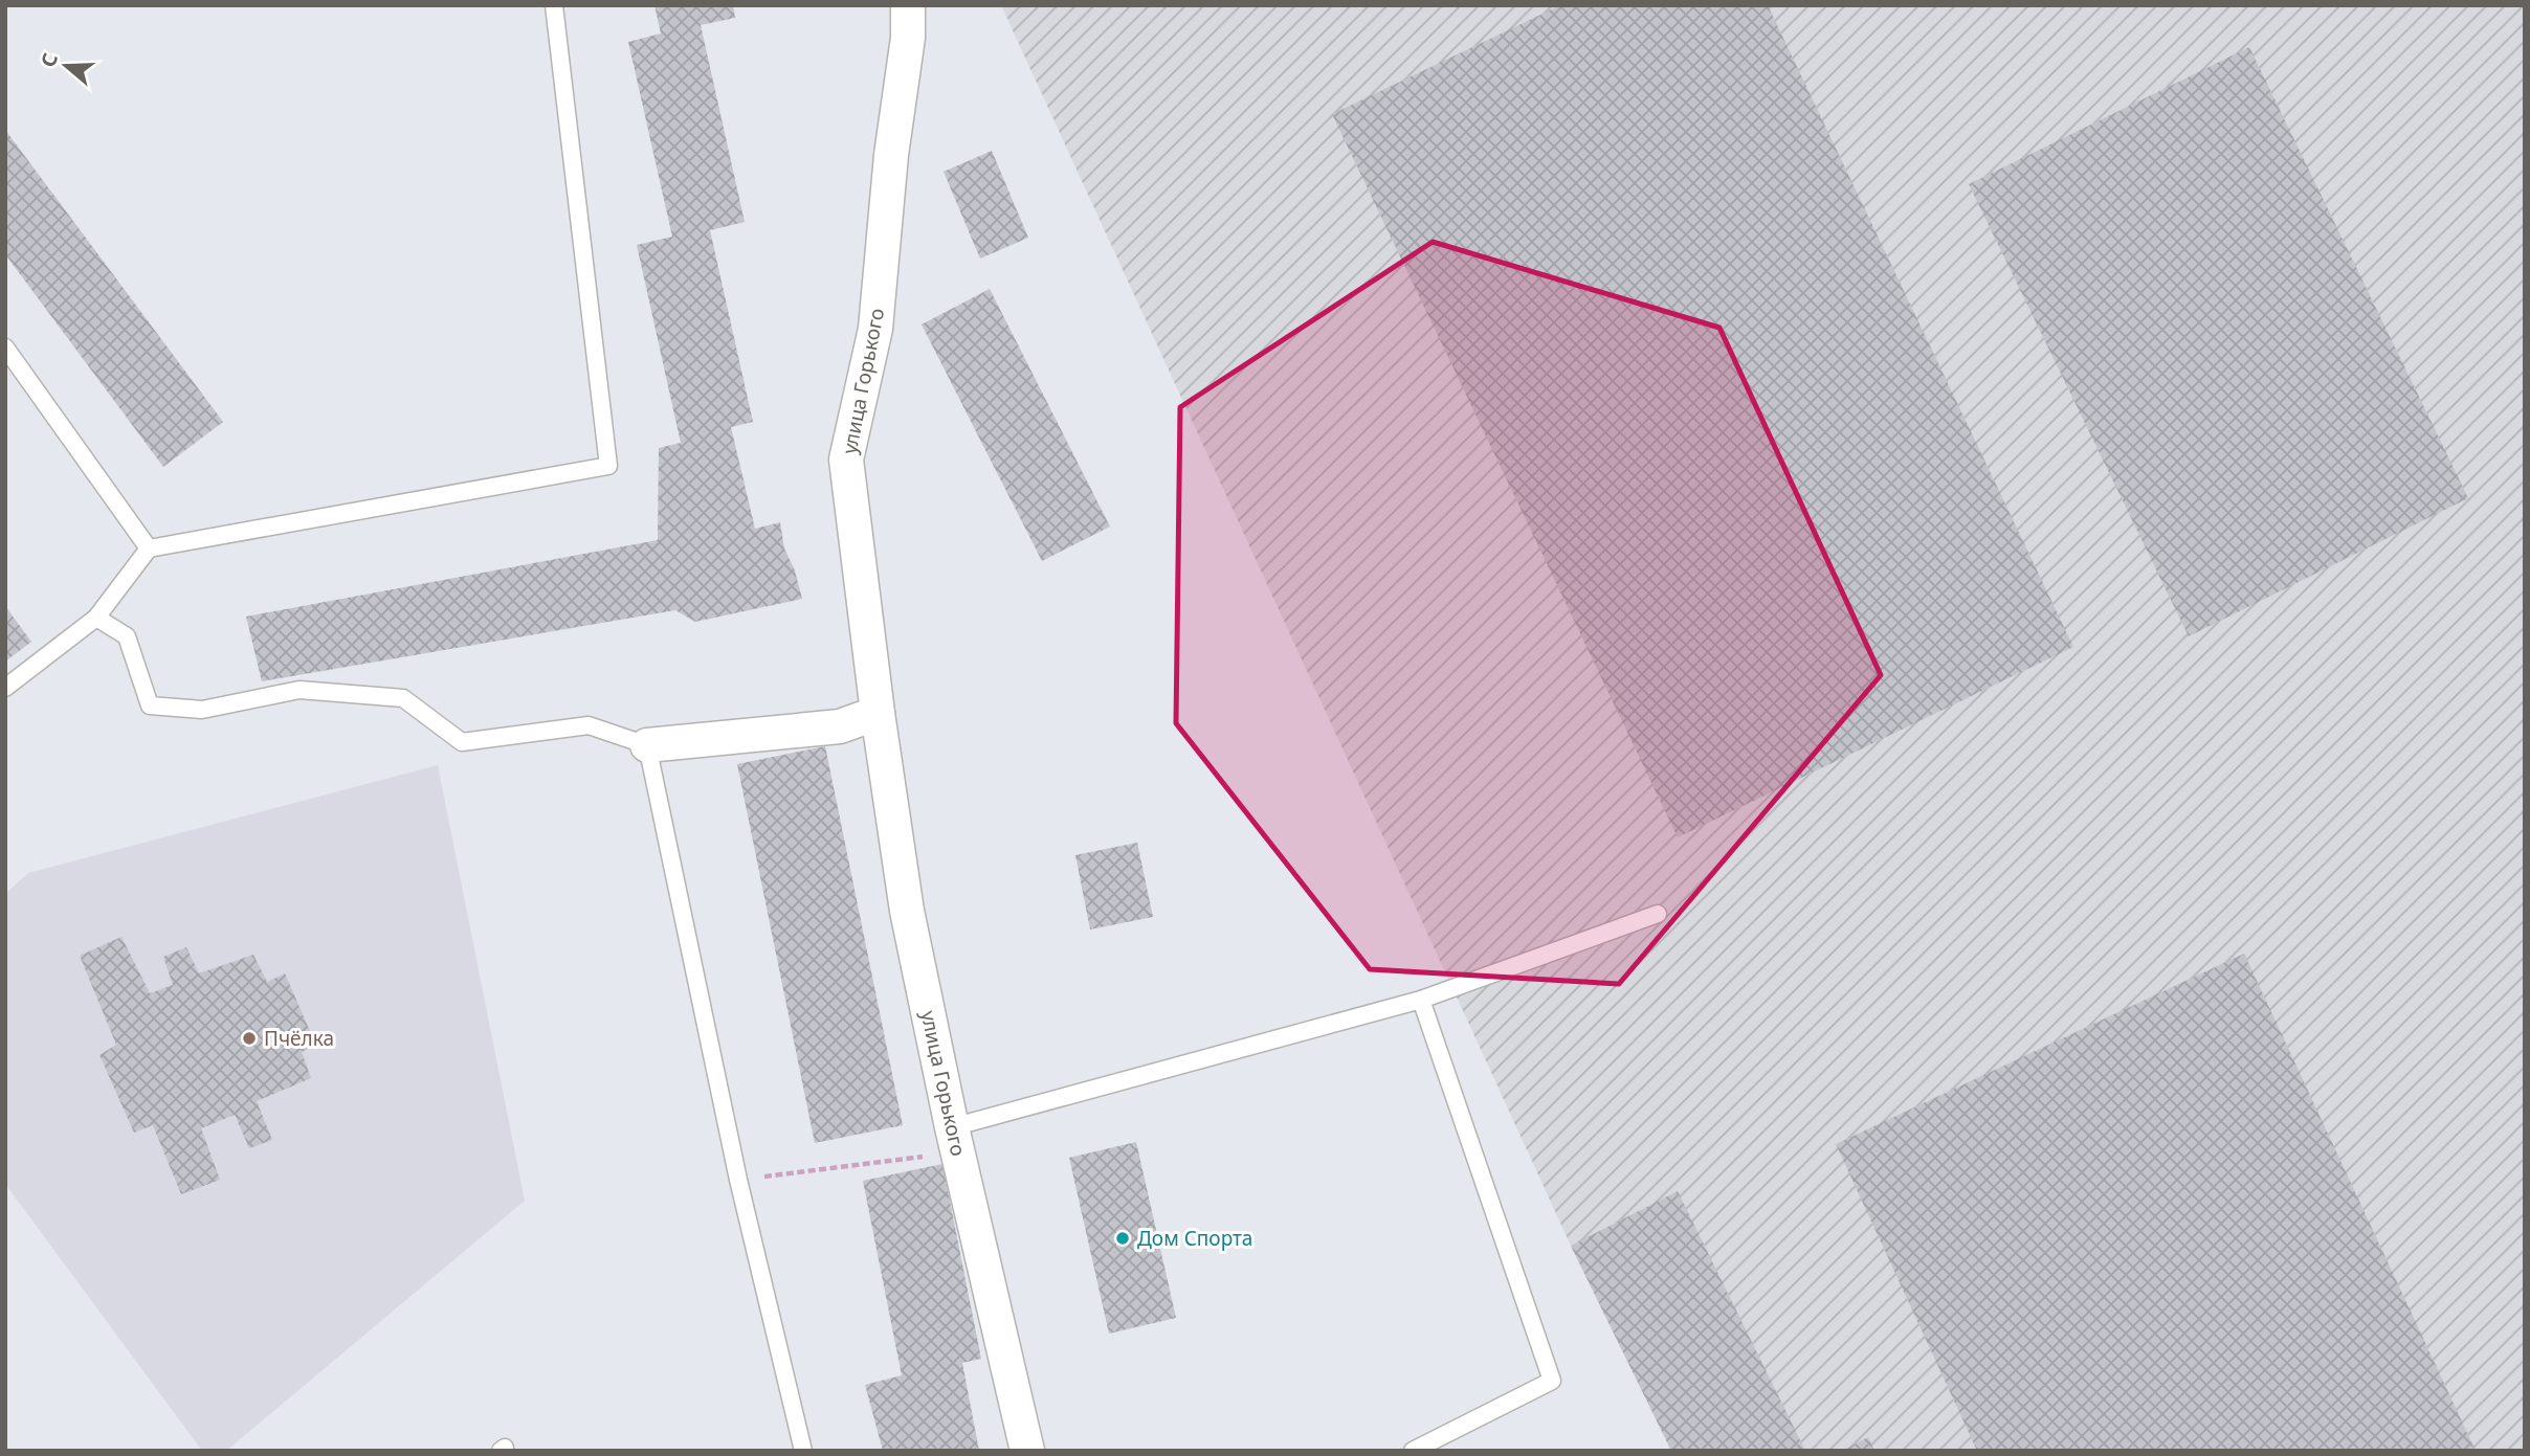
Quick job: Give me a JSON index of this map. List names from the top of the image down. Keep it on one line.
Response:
{"streets":{"street":["улица Горького"]},"places":["Пчёлка","Дом Спорта"],"north":"left"}
